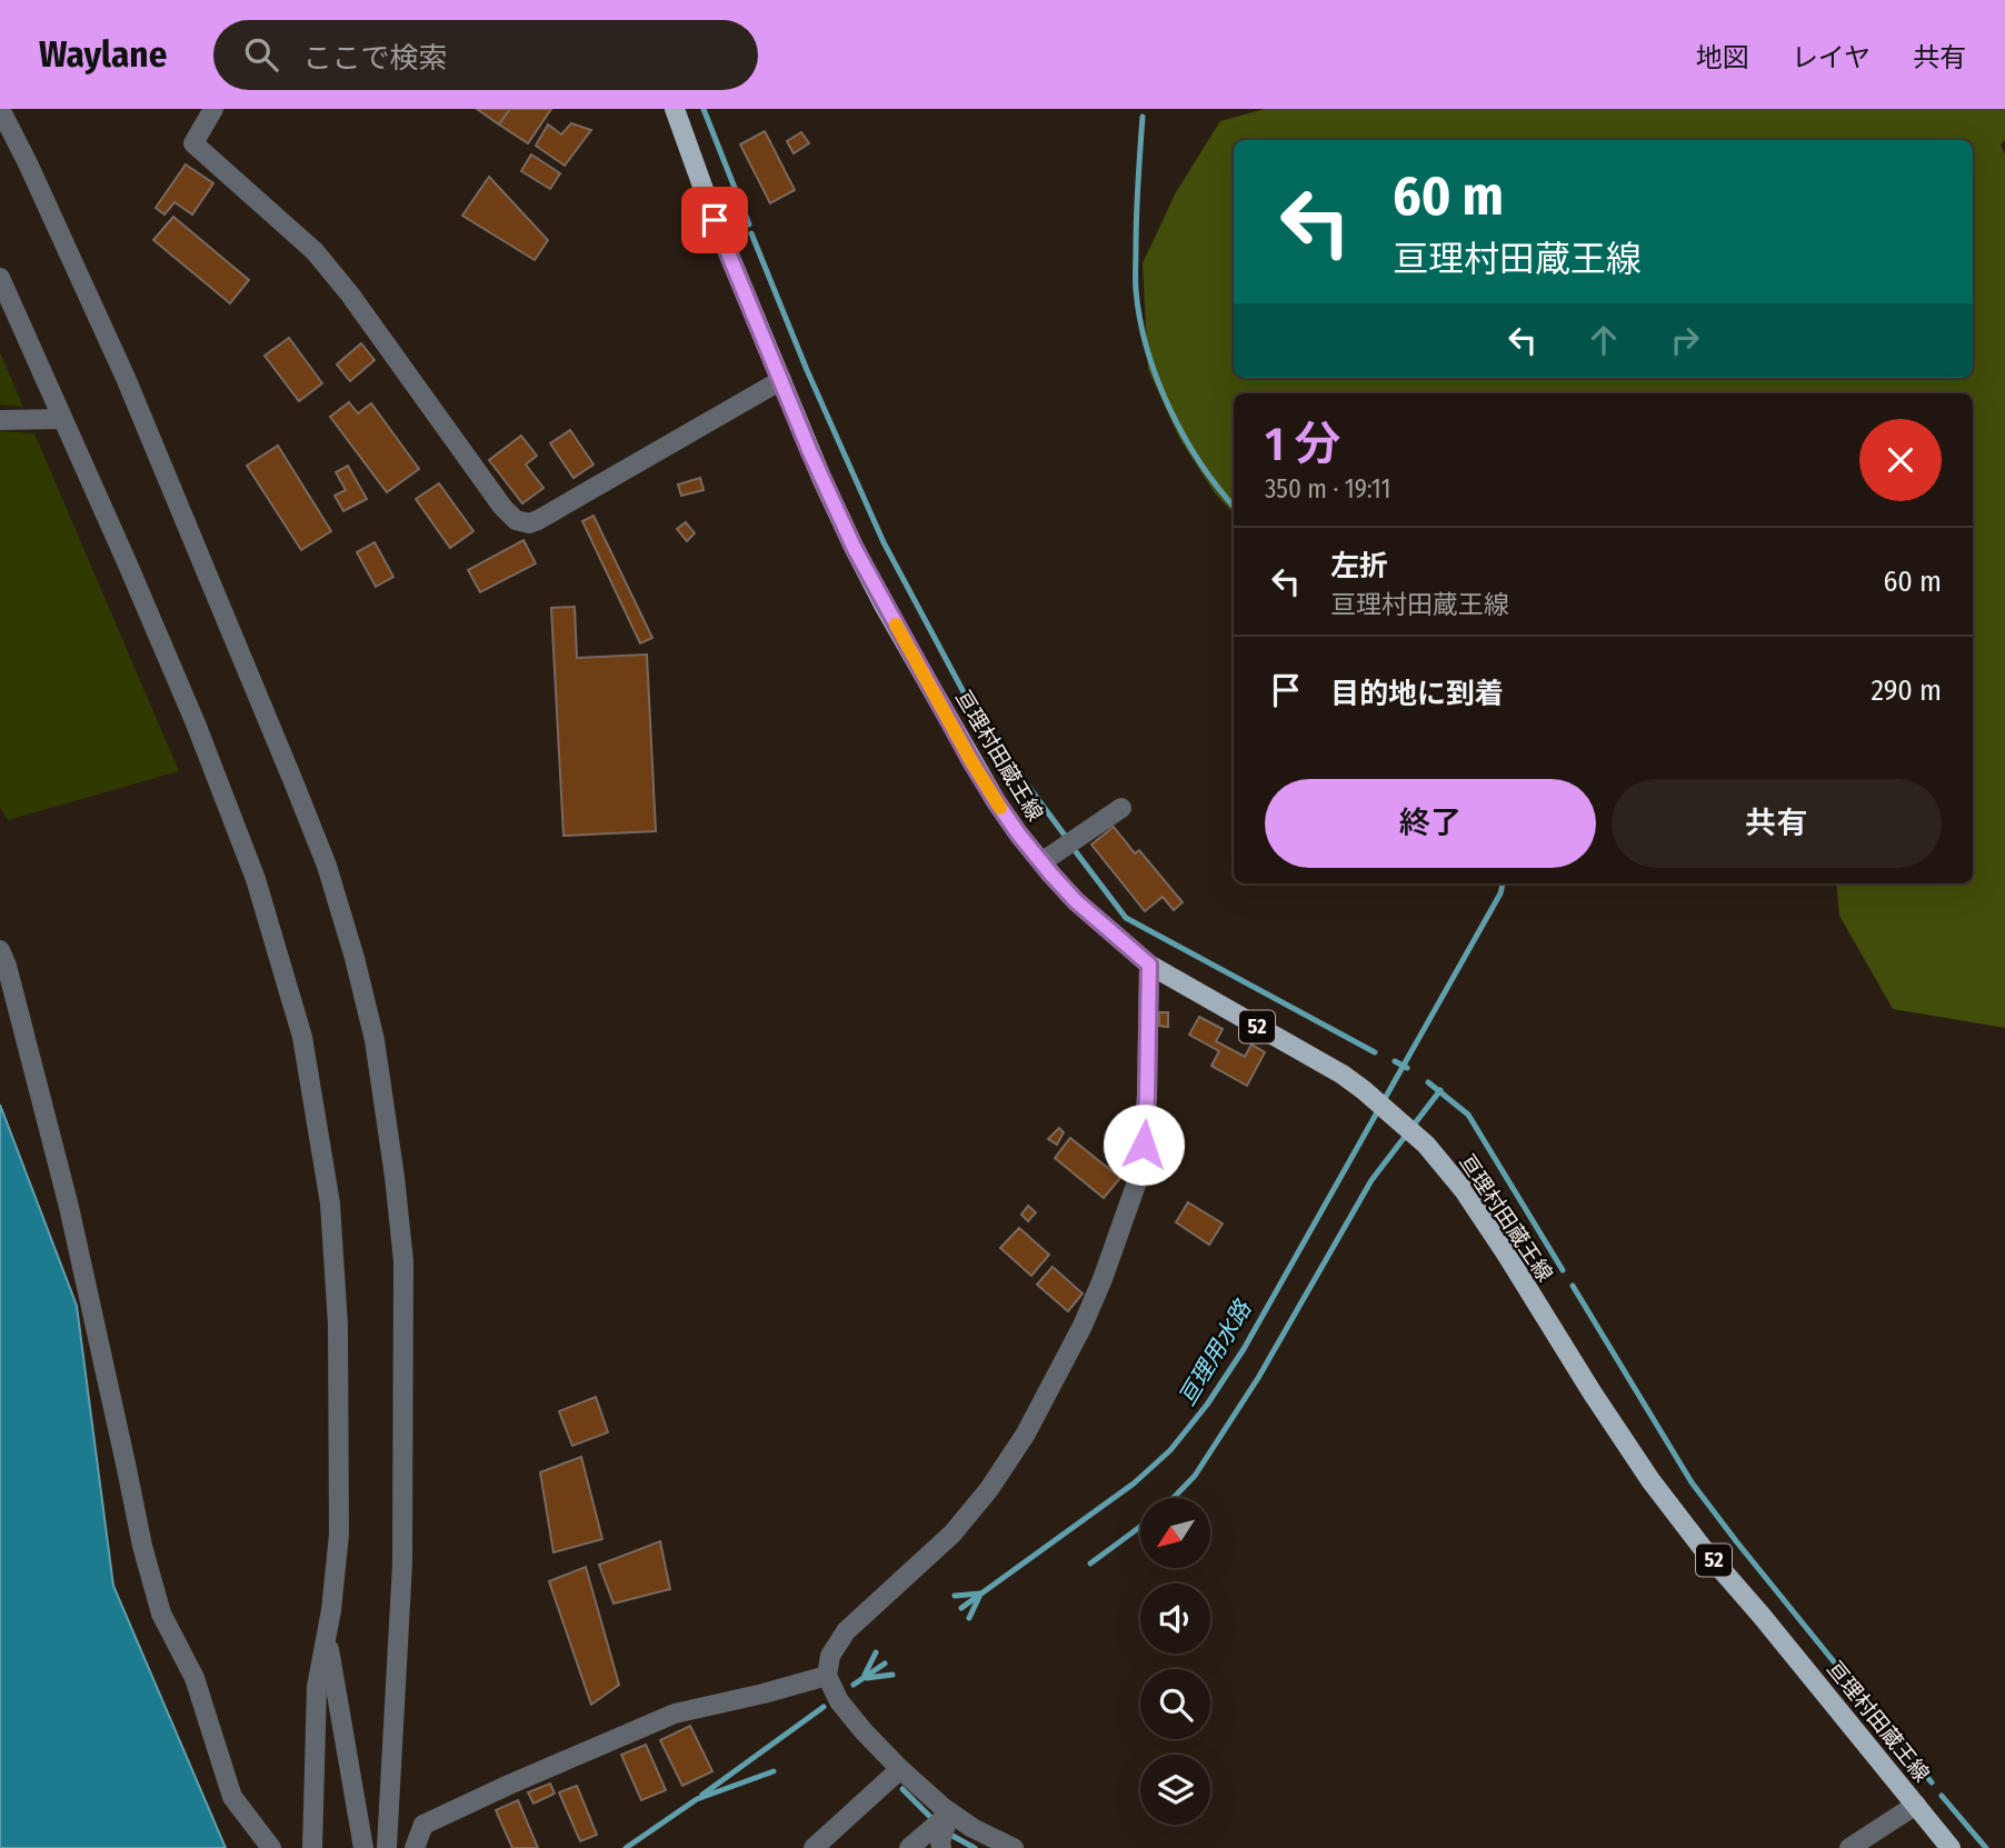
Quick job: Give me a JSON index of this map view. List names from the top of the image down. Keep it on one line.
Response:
{"streets":{"main road":["亘理村田蔵王線","52"]},"water":["亘理用水路"],"north":"bottom left","page":{"header":"Waylane","search":"ここで検索","nav":["地図","レイヤ","共有"],"turn":["60 m","亘理村田蔵王線"],"heading":["1 分","350 m · 19:11"],"list":[{"name":"左折","note":"亘理村田蔵王線","value":"60 m"},{"name":"目的地に到着","value":"290 m"}],"buttons":["終了","共有"]}}
